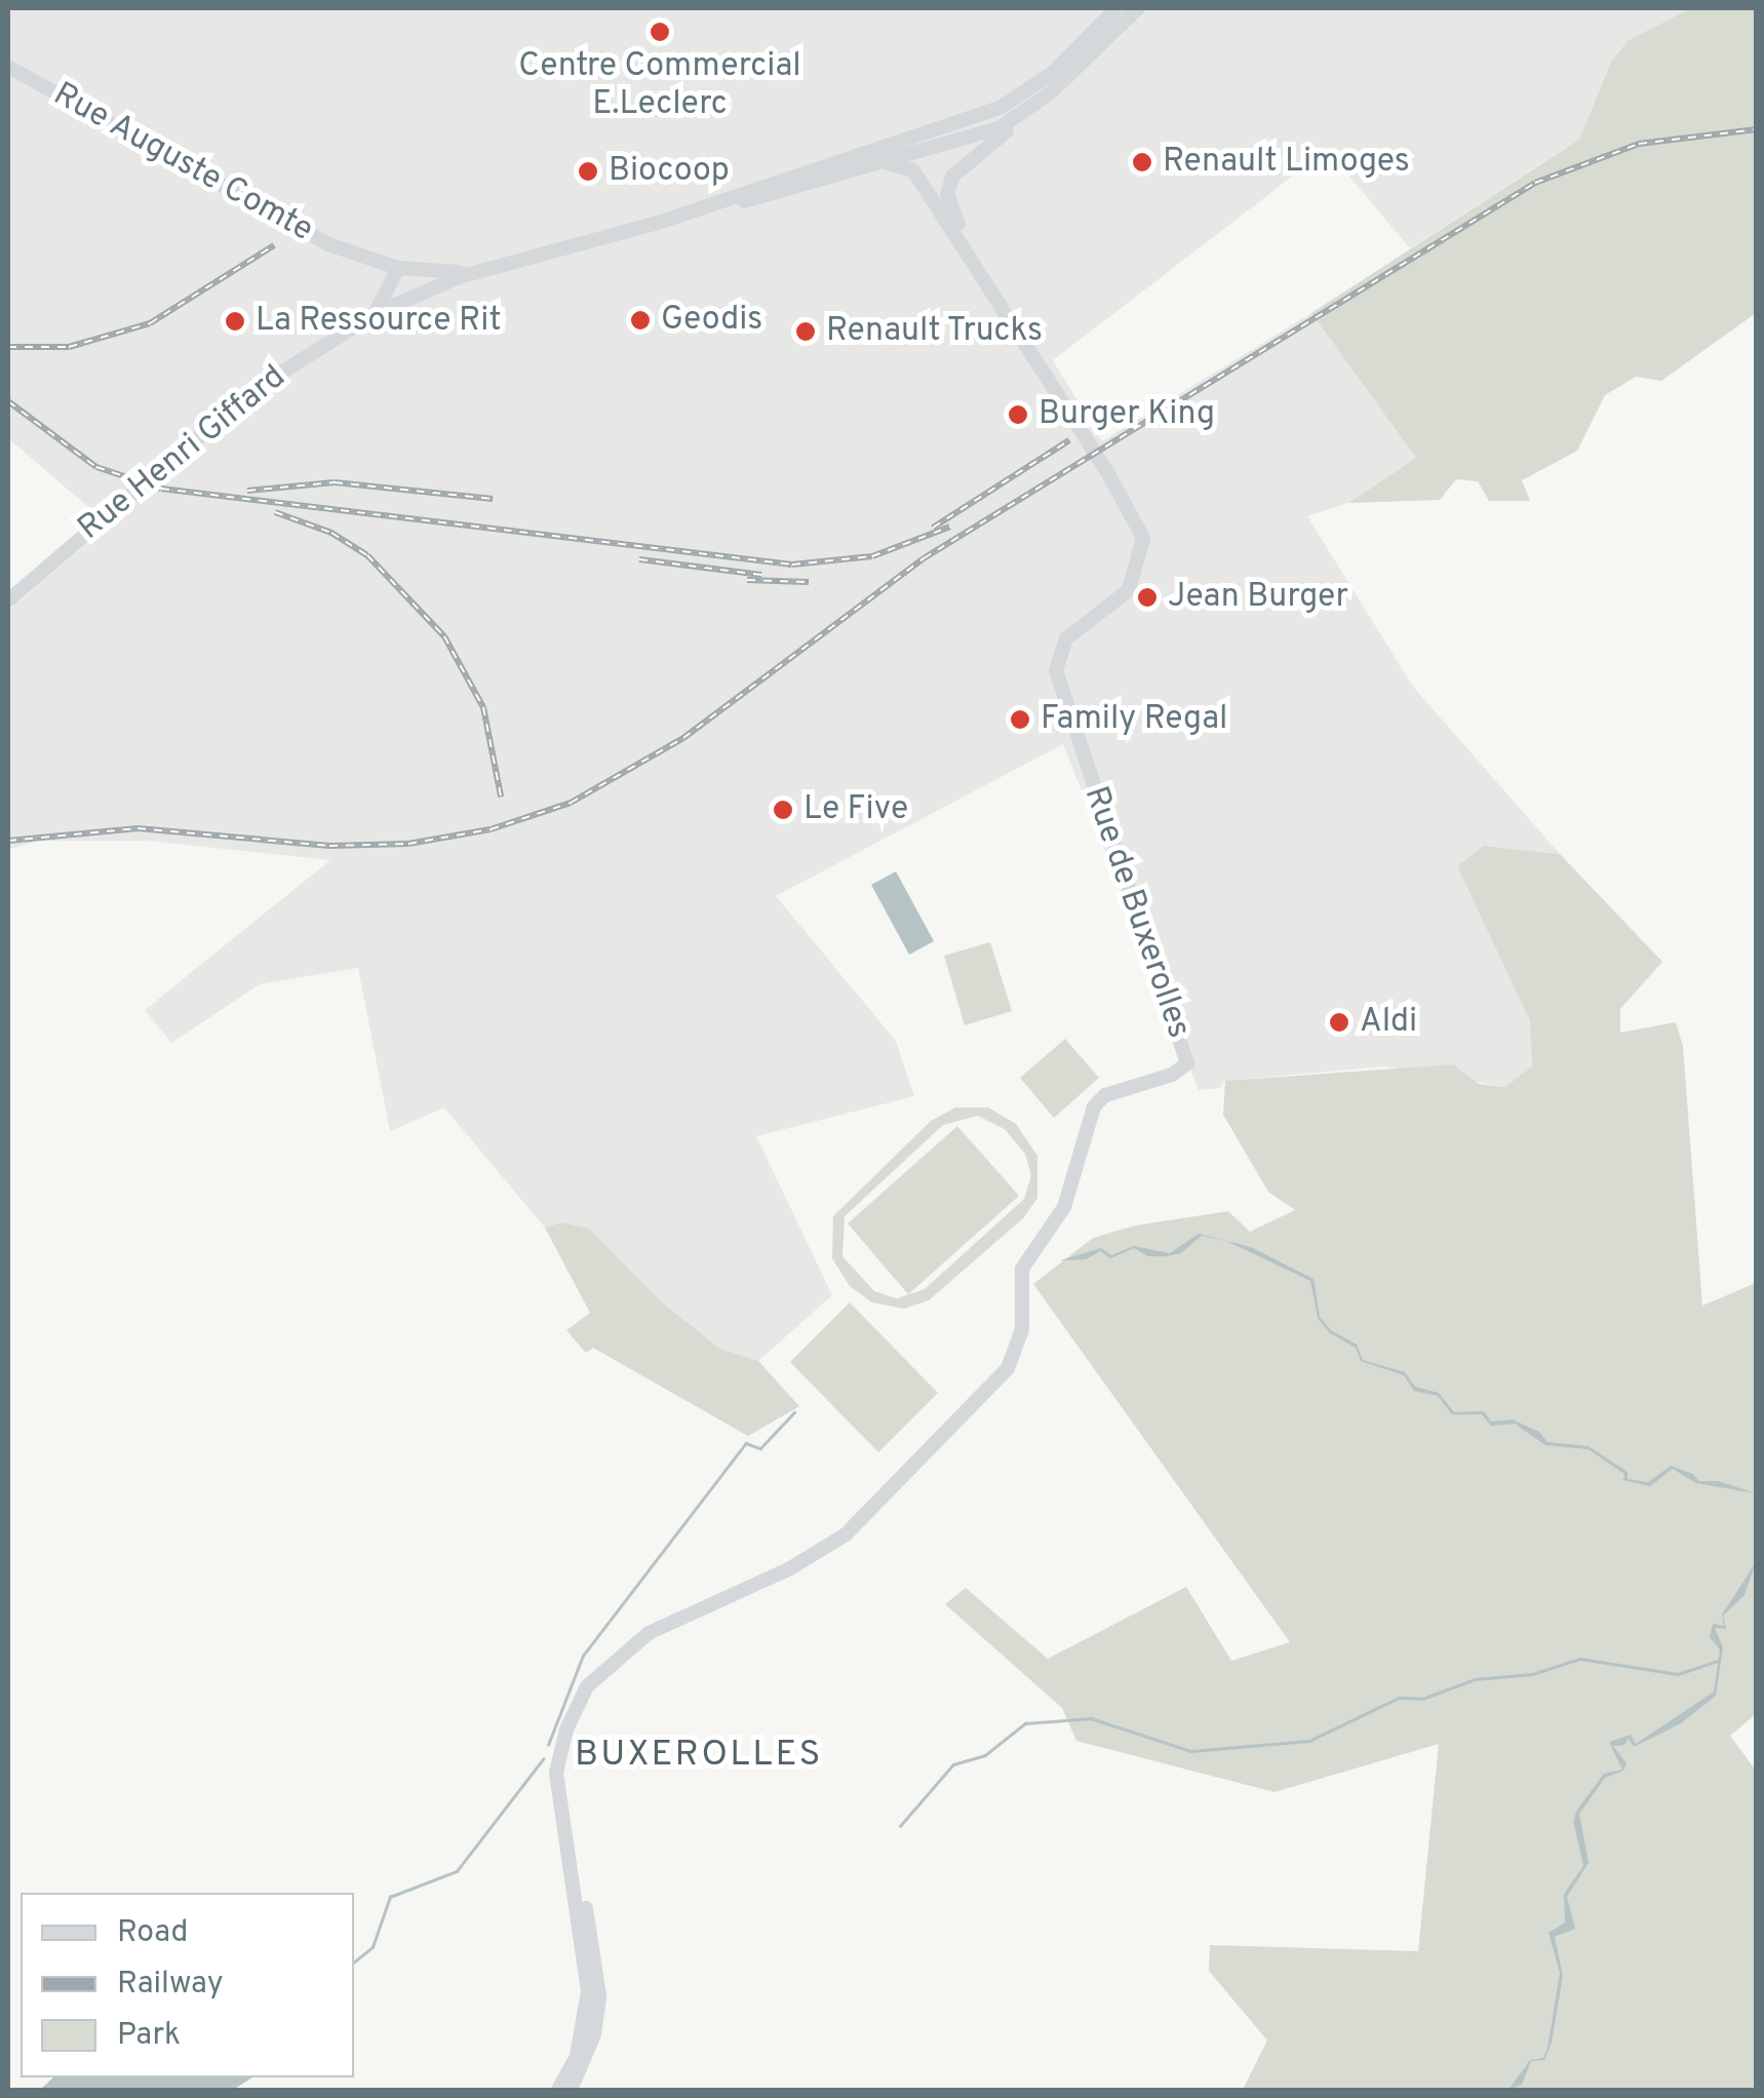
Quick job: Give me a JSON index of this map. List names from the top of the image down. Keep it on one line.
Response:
{"streets":{"street":["Rue Auguste Comte","Rue Henri Giffard","Rue de Buxerolles"]},"crossings":[["Rue Auguste Comte","Rue Henri Giffard"]],"districts":["BUXEROLLES"],"places":["Centre Commercial E.Leclerc","Renault Limoges","Biocoop","Geodis","La Ressource Rit","Renault Trucks","Burger King","Jean Burger","Family Regal","Le Five","Aldi"],"legend":["Road","Railway","Park"]}
